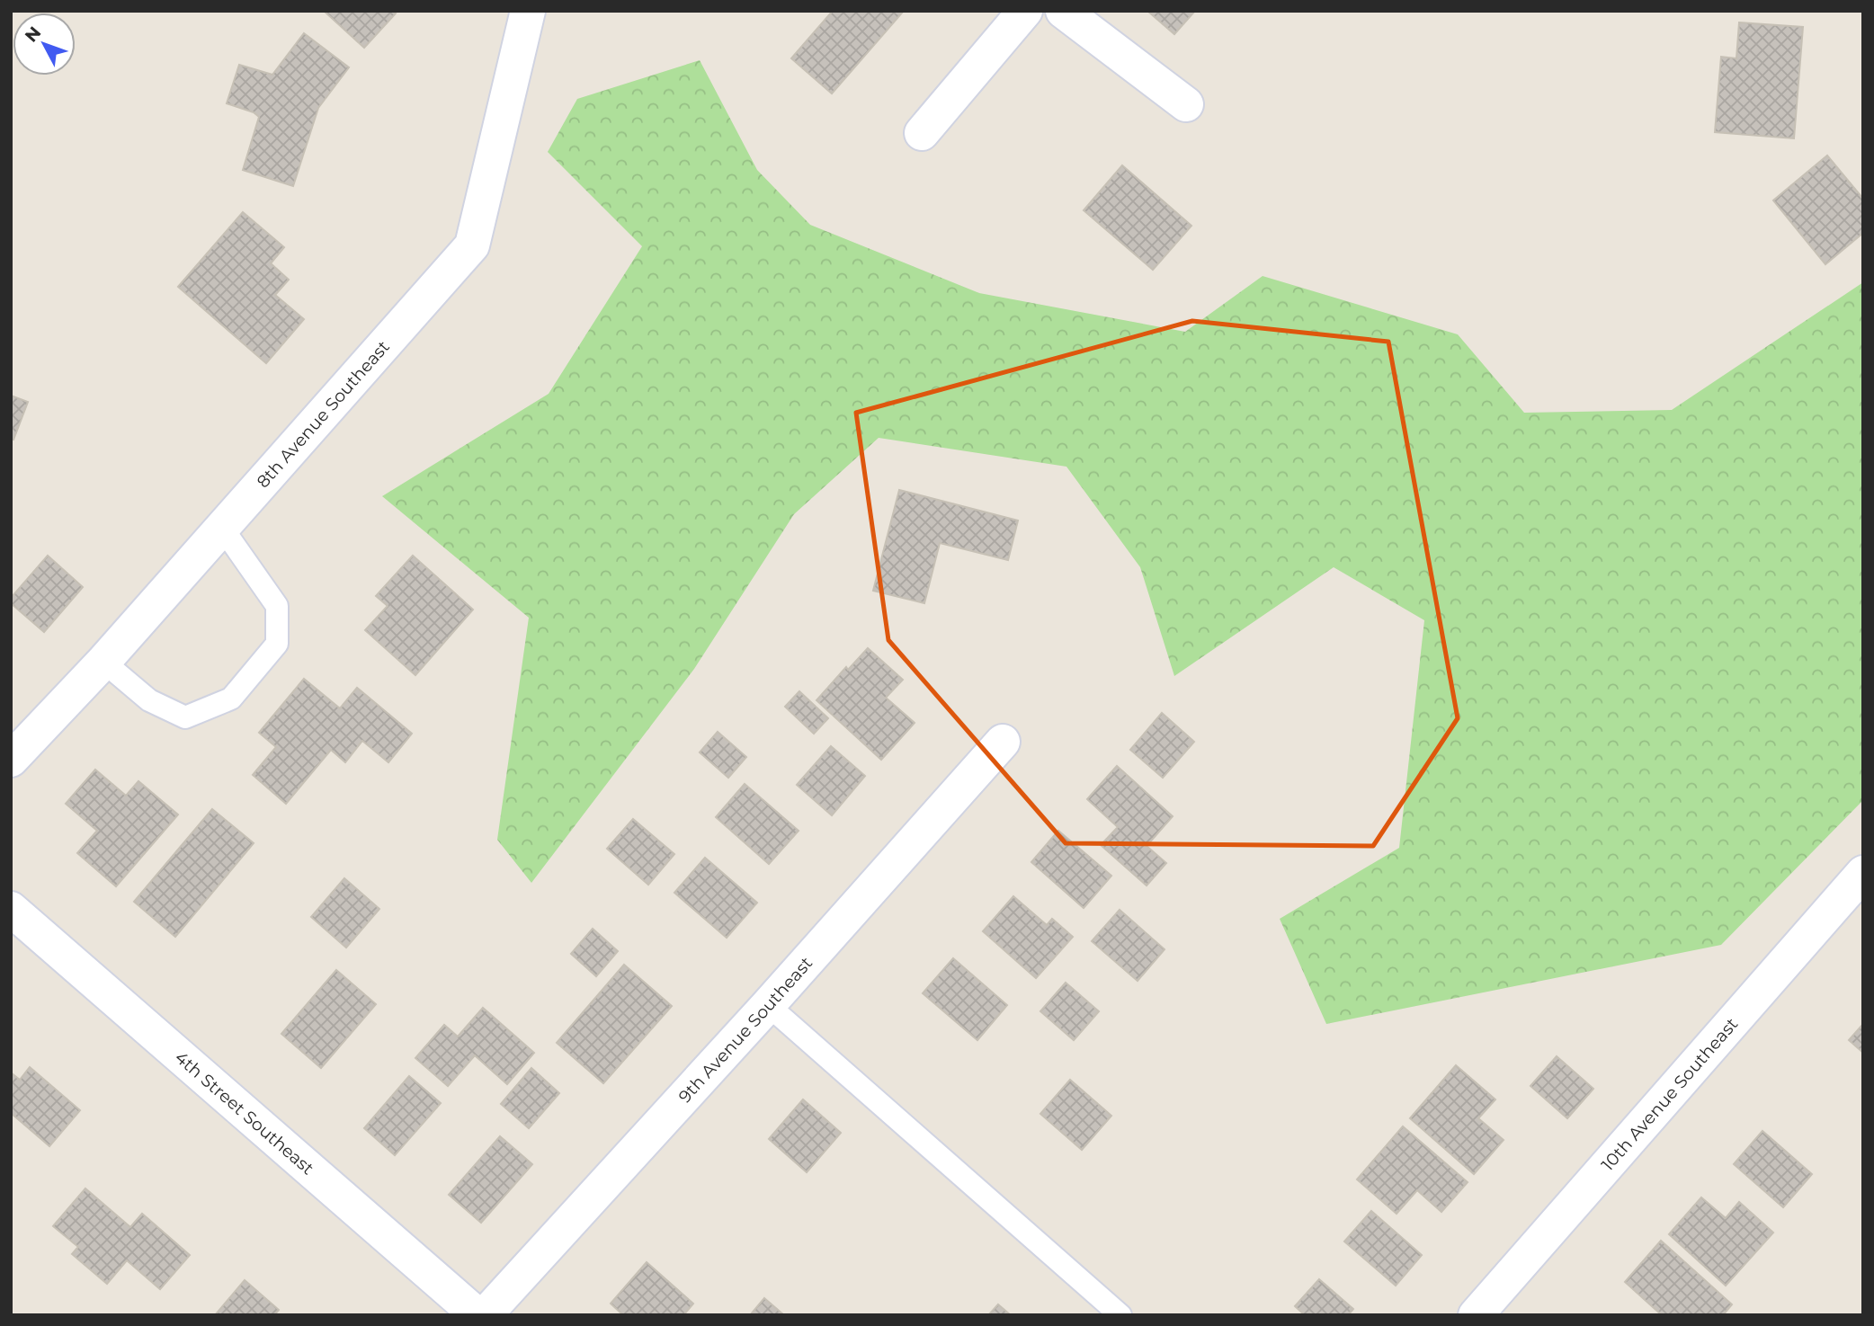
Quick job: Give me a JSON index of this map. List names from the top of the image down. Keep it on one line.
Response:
{"streets":{"street":["8th Avenue Southeast","9th Avenue Southeast","10th Avenue Southeast","4th Street Southeast"]},"north":"top left"}
